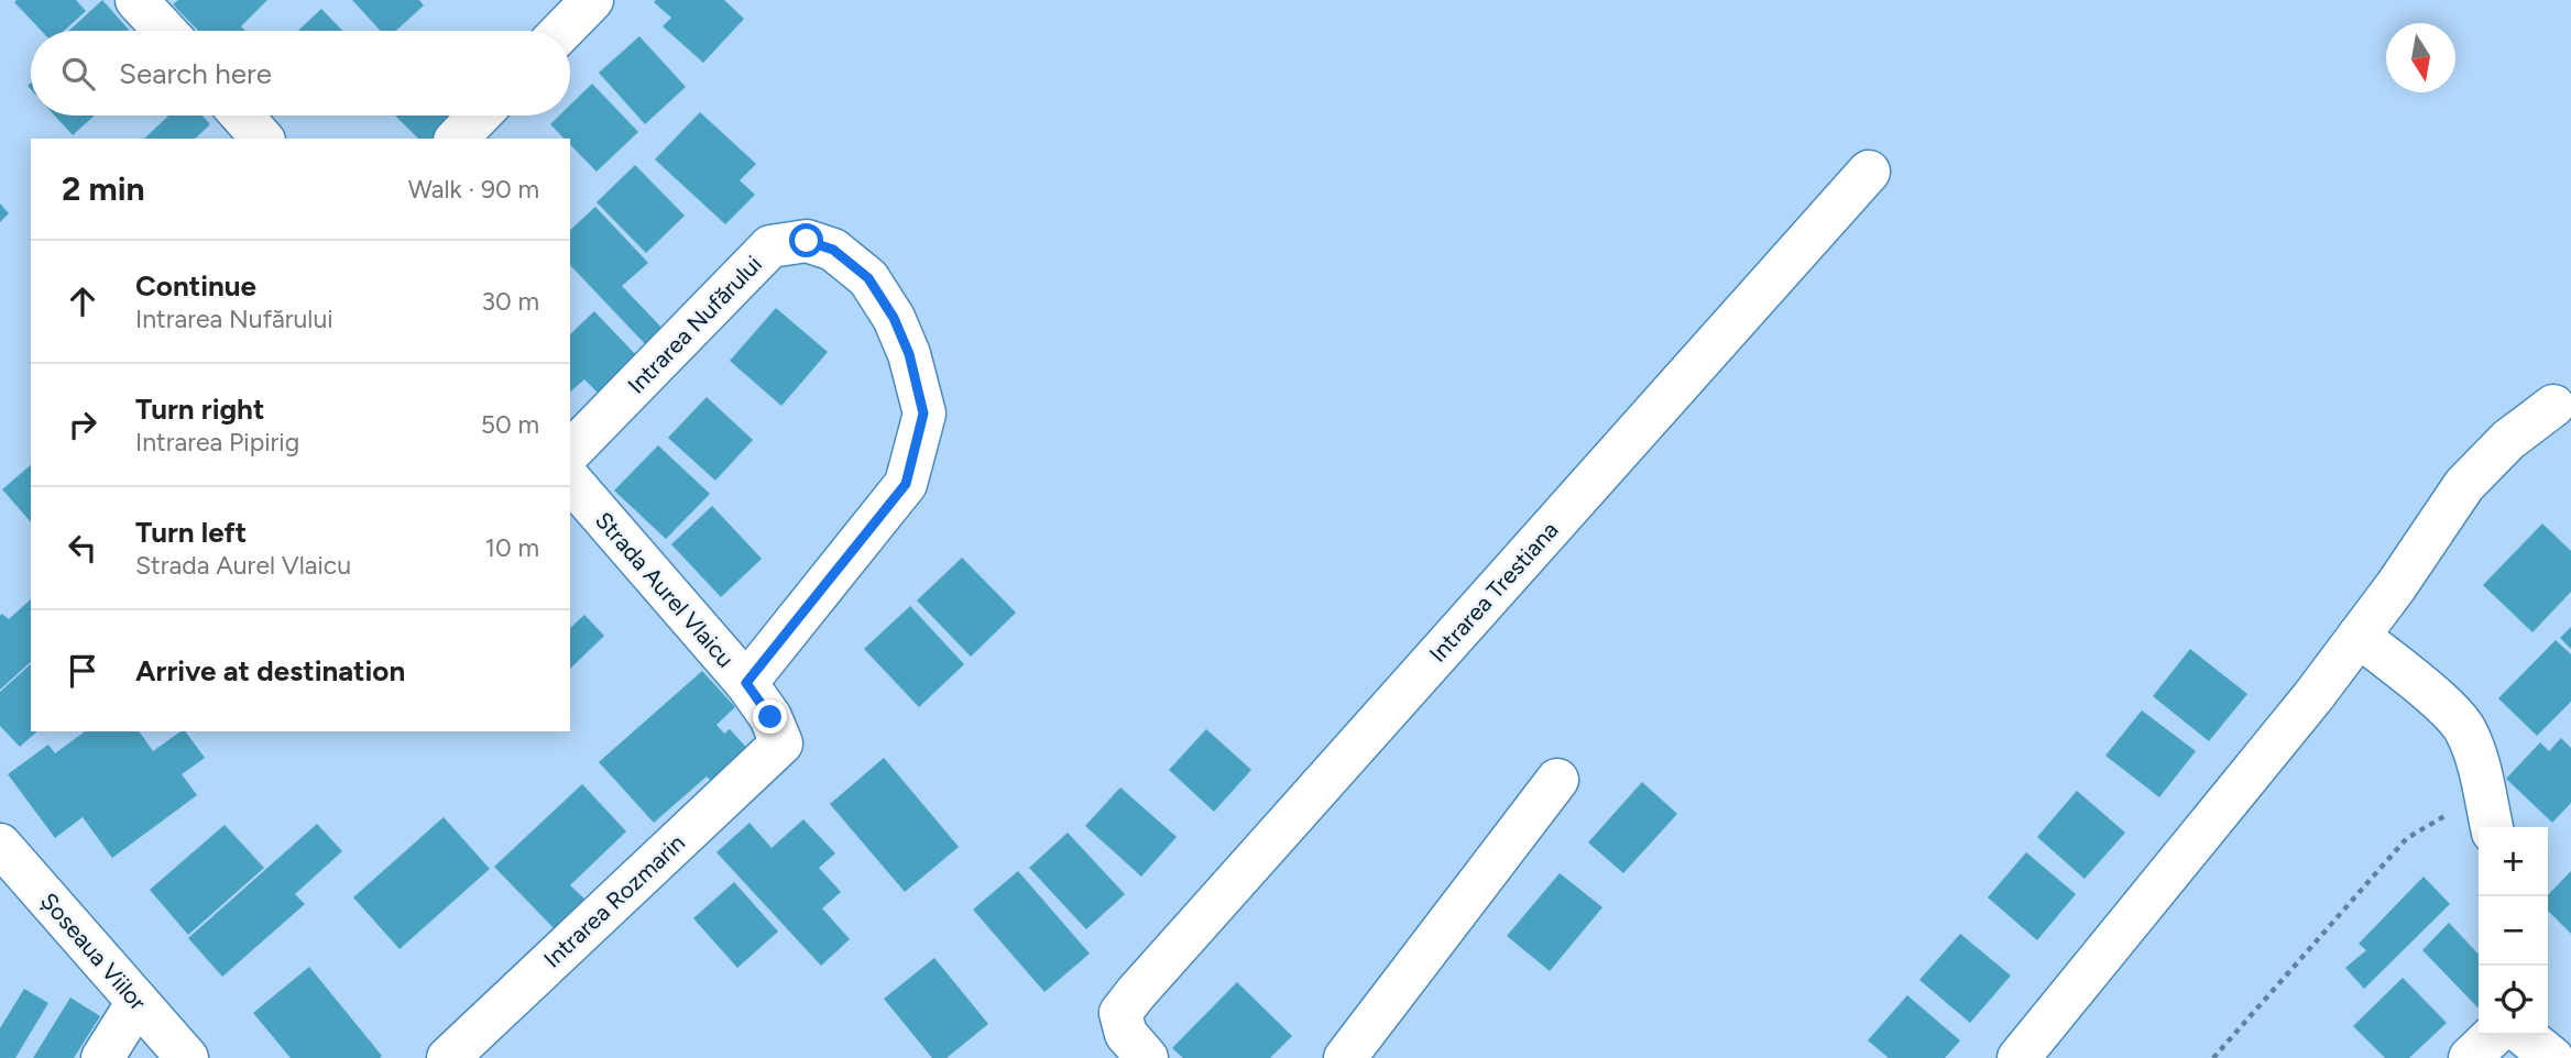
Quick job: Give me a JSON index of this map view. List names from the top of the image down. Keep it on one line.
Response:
{"streets":{"street":["Intrarea Nufărului","Strada Aurel Vlaicu","Intrarea Trestiana","Intrarea Rozmarin","Șoseaua Viilor"]},"crossings":[["Intrarea Nufărului","Strada Aurel Vlaicu"],["Strada Aurel Vlaicu","Intrarea Rozmarin"]],"north":"bottom","page":{"search":"Search here","heading":["2 min","Walk · 90 m"],"list":[["Continue","Intrarea Nufărului","30 m"],["Turn right","Intrarea Pipirig","50 m"],["Turn left","Strada Aurel Vlaicu","10 m"],"Arrive at destination"],"map_buttons":["+","−"]}}
